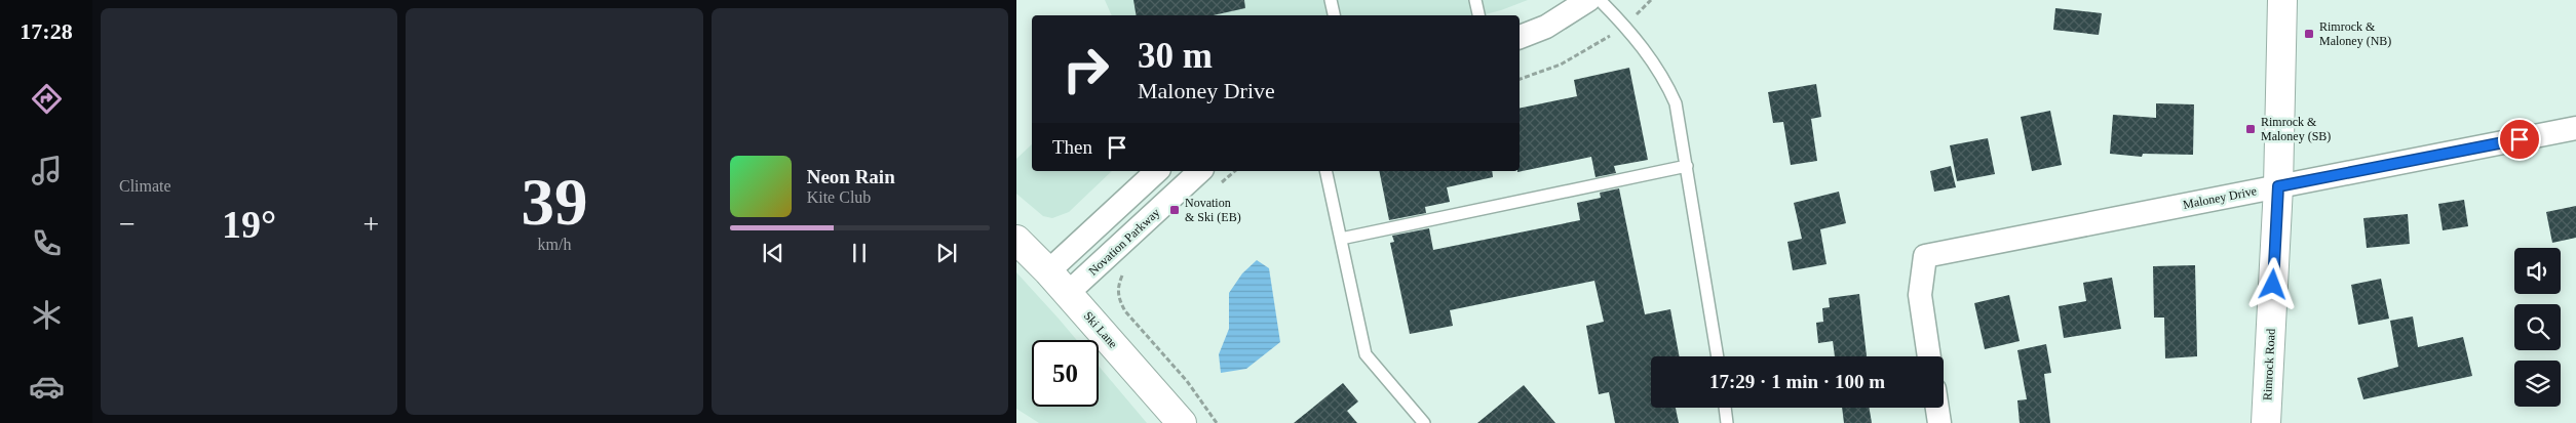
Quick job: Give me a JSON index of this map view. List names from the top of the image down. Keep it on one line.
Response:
{"streets":{"main road":["Ski Lane","Rimrock Road"],"street":["Maloney Drive","Novation Parkway"]},"crossings":[["Maloney Drive","Rimrock Road"],["Novation Parkway","Ski Lane"]],"places":{"transit":["Rimrock & Maloney (NB)","Rimrock & Maloney (SB)","Novation & Ski (EB)"]},"page":{"tabs":"17:28","tile":["Climate",["39","km/h"]],"turn":["30 m","Maloney Drive"],"then":"Then","song":["Neon Rain","Kite Club"],"heat":["−","19°","+"],"limit":"50","trip":"17:29 · 1 min · 100 m"}}
